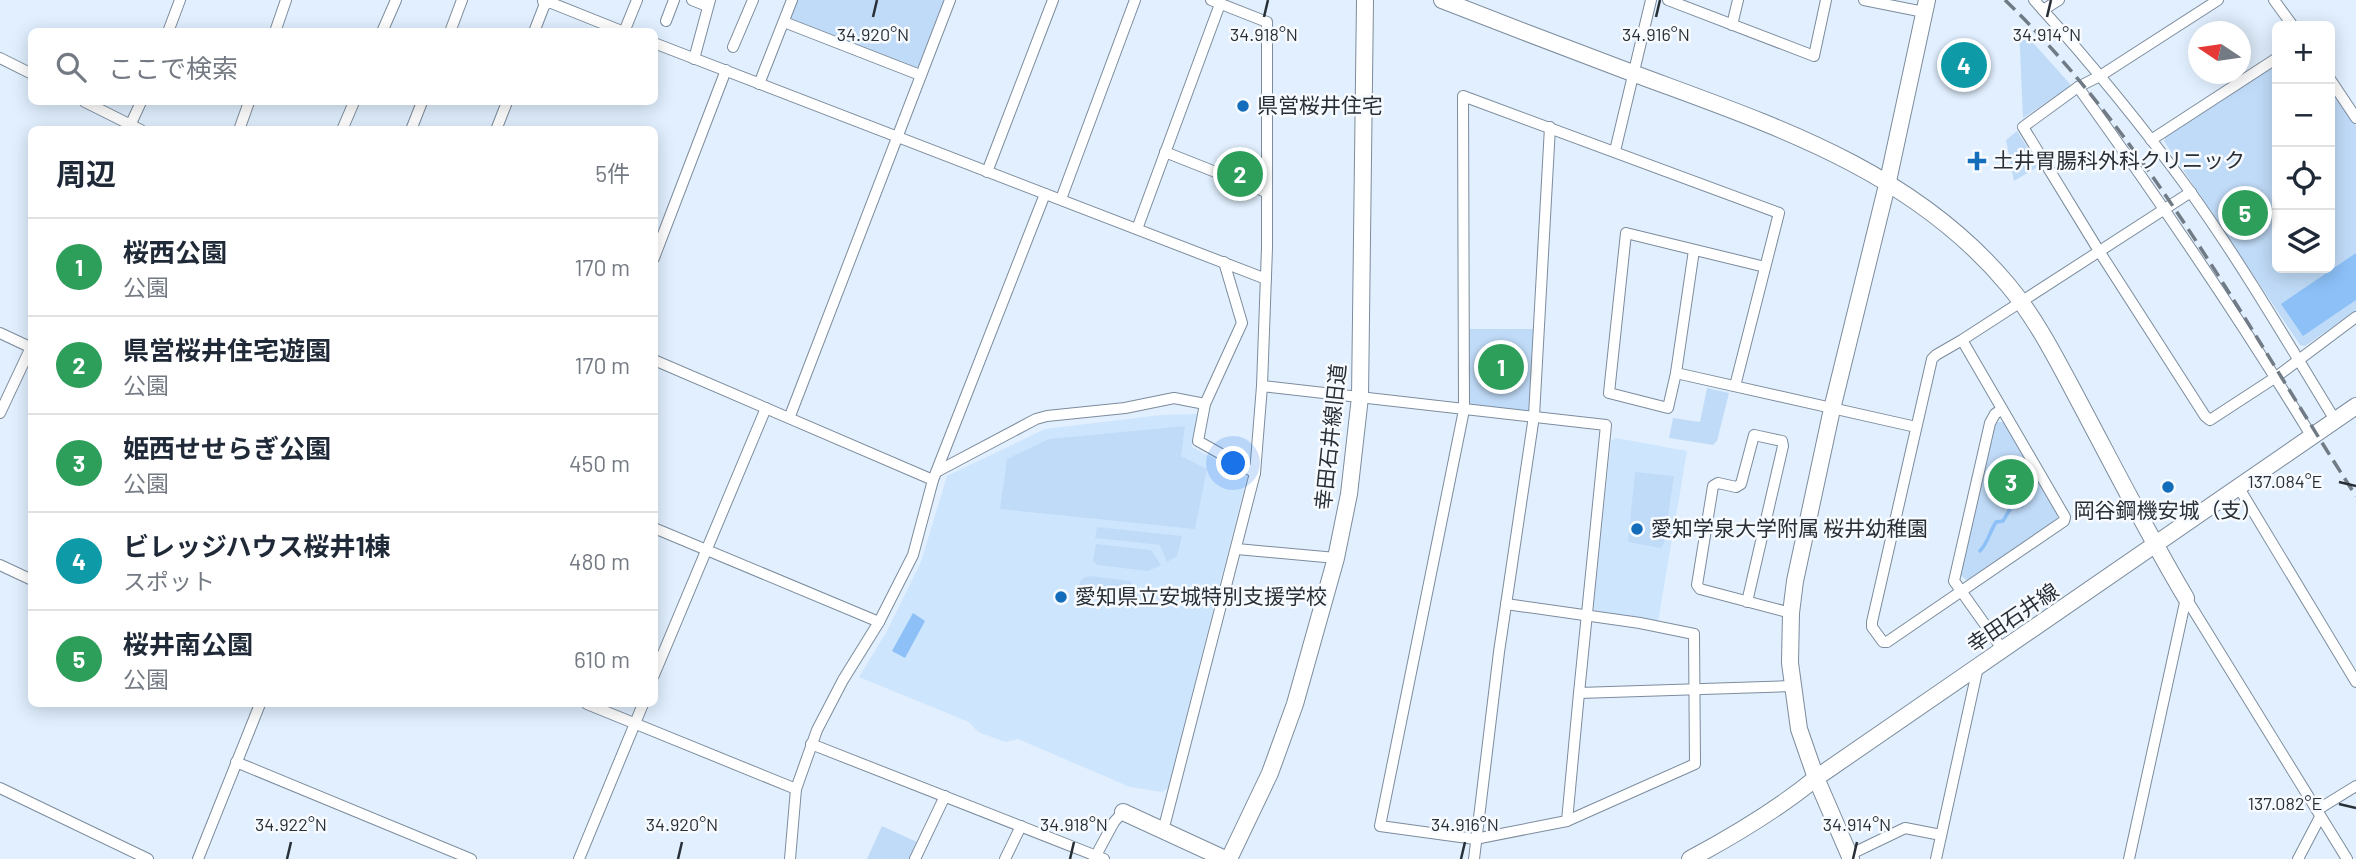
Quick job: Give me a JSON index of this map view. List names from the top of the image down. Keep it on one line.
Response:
{"streets":{"street":["幸田石井線旧道","幸田石井線"]},"places":{"other":["県営桜井住宅","岡谷鋼機安城（支）","愛知学泉大学附属 桜井幼稚園","愛知県立安城特別支援学校"],"health":["土井胃腸科外科クリニック"]},"north":"left","page":{"map_buttons":["+","−"],"search":"ここで検索","pins":["4","2","5","1","3"],"heading":["周辺","5件"],"list":[{"mark":"1","name":"桜西公園","note":"公園","value":"170 m"},{"mark":"2","name":"県営桜井住宅遊園","note":"公園","value":"170 m"},{"mark":"3","name":"姫西せせらぎ公園","note":"公園","value":"450 m"},{"mark":"4","name":"ビレッジハウス桜井1棟","note":"スポット","value":"480 m"},{"mark":"5","name":"桜井南公園","note":"公園","value":"610 m"}]},"coordinates":["34.920°N","34.918°N","34.916°N","34.914°N","137.084°E","137.082°E","34.922°N"]}
